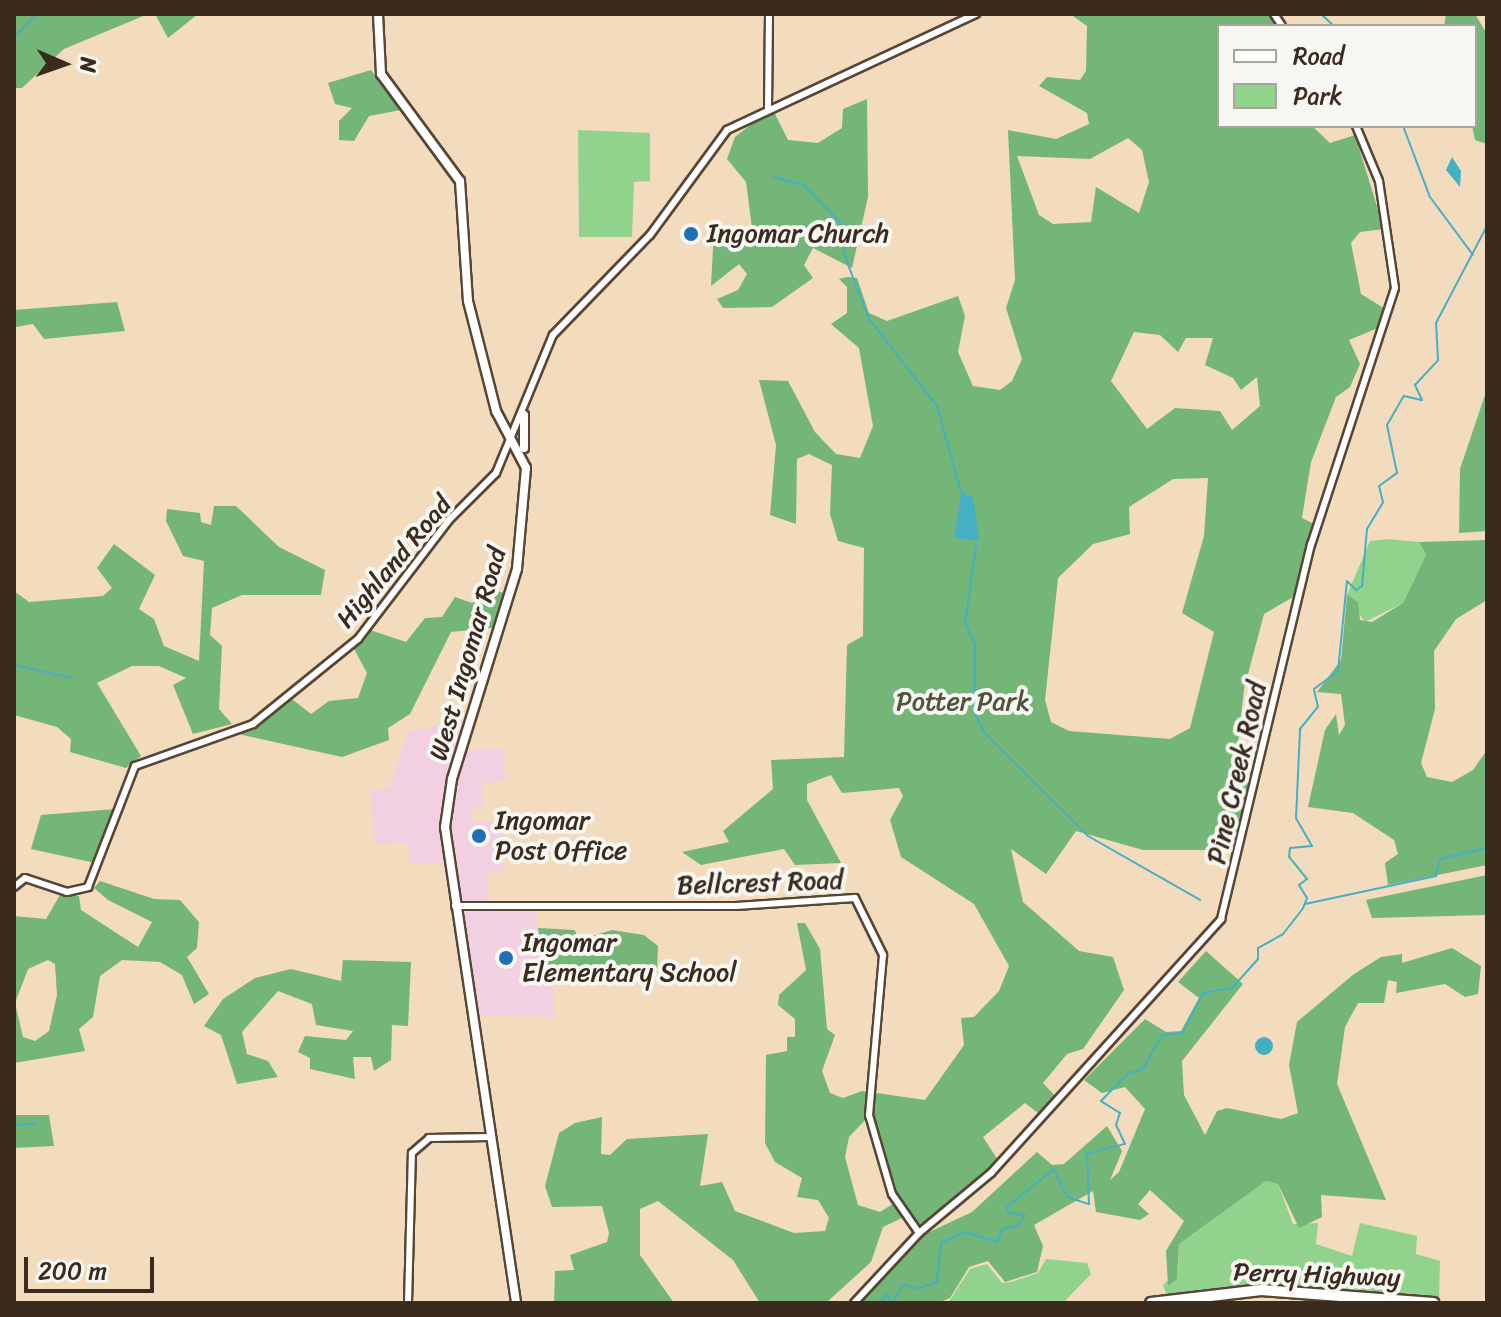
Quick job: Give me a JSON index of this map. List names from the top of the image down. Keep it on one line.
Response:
{"streets":{"highway":["Perry Highway"],"main road":["West Ingomar Road"],"street":["Highland Road","Pine Creek Road","Bellcrest Road"]},"crossings":[["Highland Road","West Ingomar Road"],["West Ingomar Road","Bellcrest Road"],["Pine Creek Road","Bellcrest Road"]],"parks":["Potter Park"],"places":["Ingomar Church","Ingomar Post Office","Ingomar Elementary School"],"legend":["Road","Park"],"scale_bar":"200 m","north":"right"}
